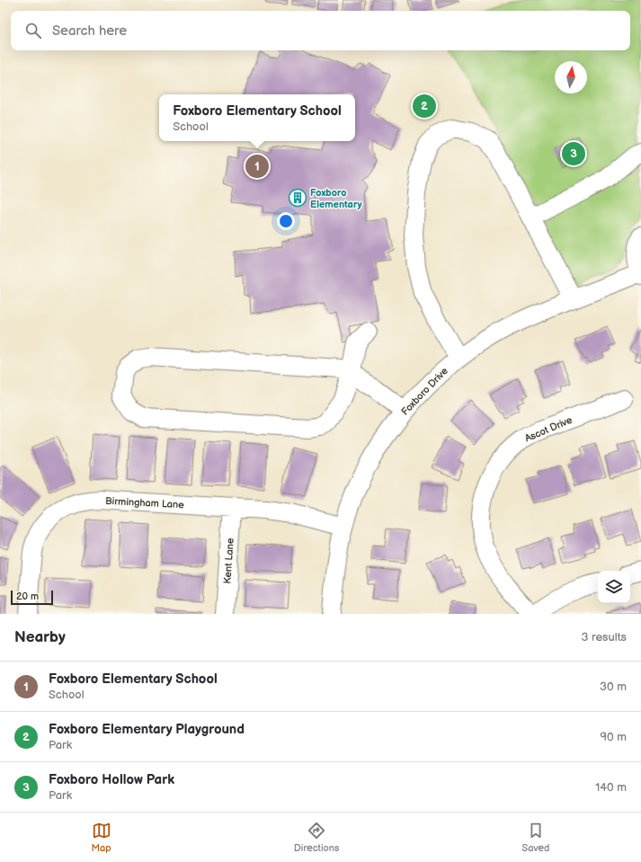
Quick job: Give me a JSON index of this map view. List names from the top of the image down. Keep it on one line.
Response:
{"streets":{"street":["Foxboro Drive","Ascot Drive","Birmingham Lane","Kent Lane"]},"crossings":[["Foxboro Drive","Birmingham Lane"],["Birmingham Lane","Kent Lane"]],"places":{"building":["Foxboro Elementary"]},"scale_bar":"20 m","north":"top","page":{"search":"Search here","pins":["2","3","1"],"popup":["Foxboro Elementary School","School"],"scale":"20 m","heading":["Nearby","3 results"],"list":[{"mark":"1","name":"Foxboro Elementary School","note":"School","value":"30 m"},{"mark":"2","name":"Foxboro Elementary Playground","note":"Park","value":"90 m"},{"mark":"3","name":"Foxboro Hollow Park","note":"Park","value":"140 m"}],"nav":["Map","Directions","Saved"]}}
